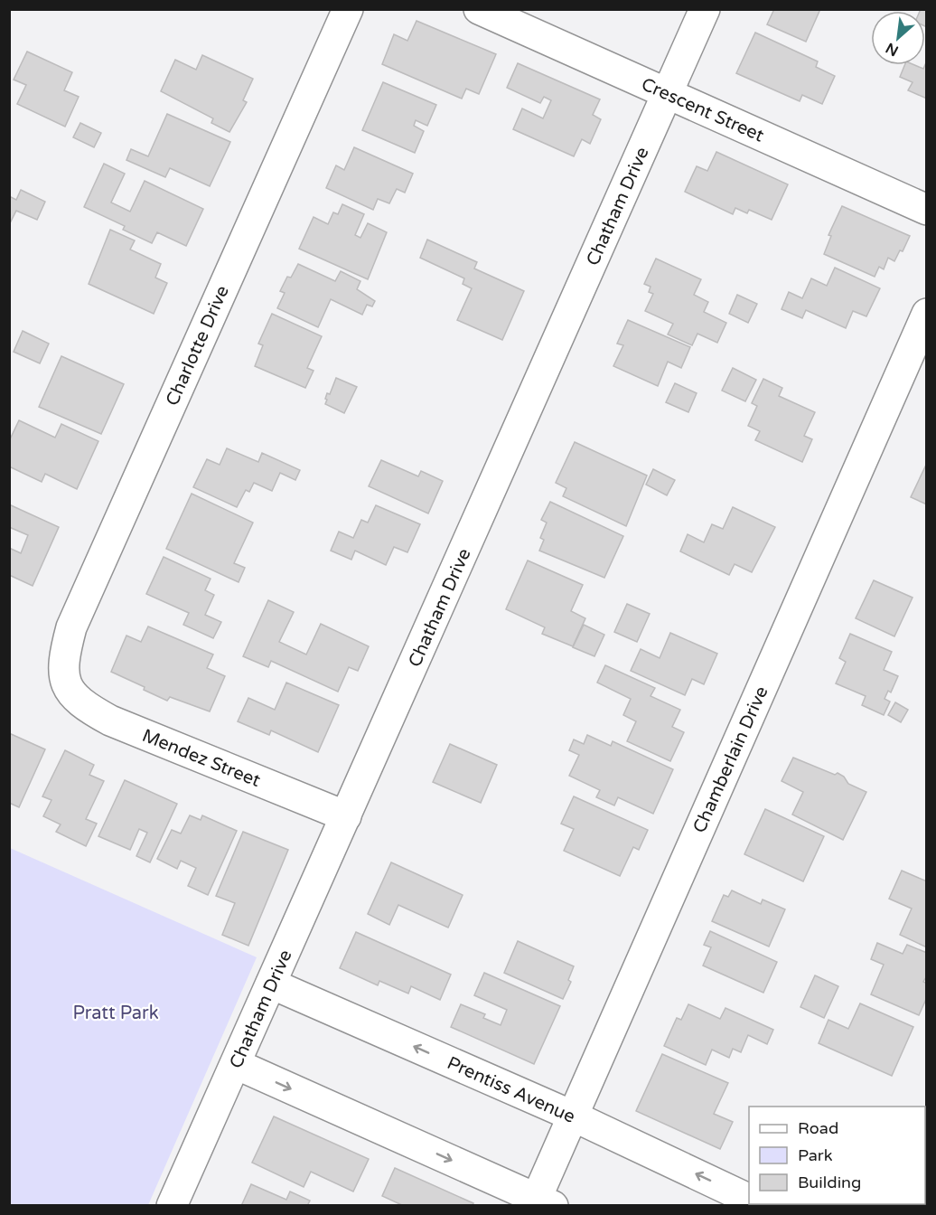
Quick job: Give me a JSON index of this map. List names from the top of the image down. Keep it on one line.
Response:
{"streets":{"street":["Crescent Street","Chatham Drive","Charlotte Drive","Mendez Street","Chamberlain Drive","Prentiss Avenue"]},"crossings":[["Crescent Street","Chatham Drive"],["Chatham Drive","Mendez Street"],["Chatham Drive","Prentiss Avenue"],["Charlotte Drive","Mendez Street"],["Chamberlain Drive","Prentiss Avenue"]],"parks":["Pratt Park"],"legend":["Road","Park","Building"],"north":"bottom left"}
